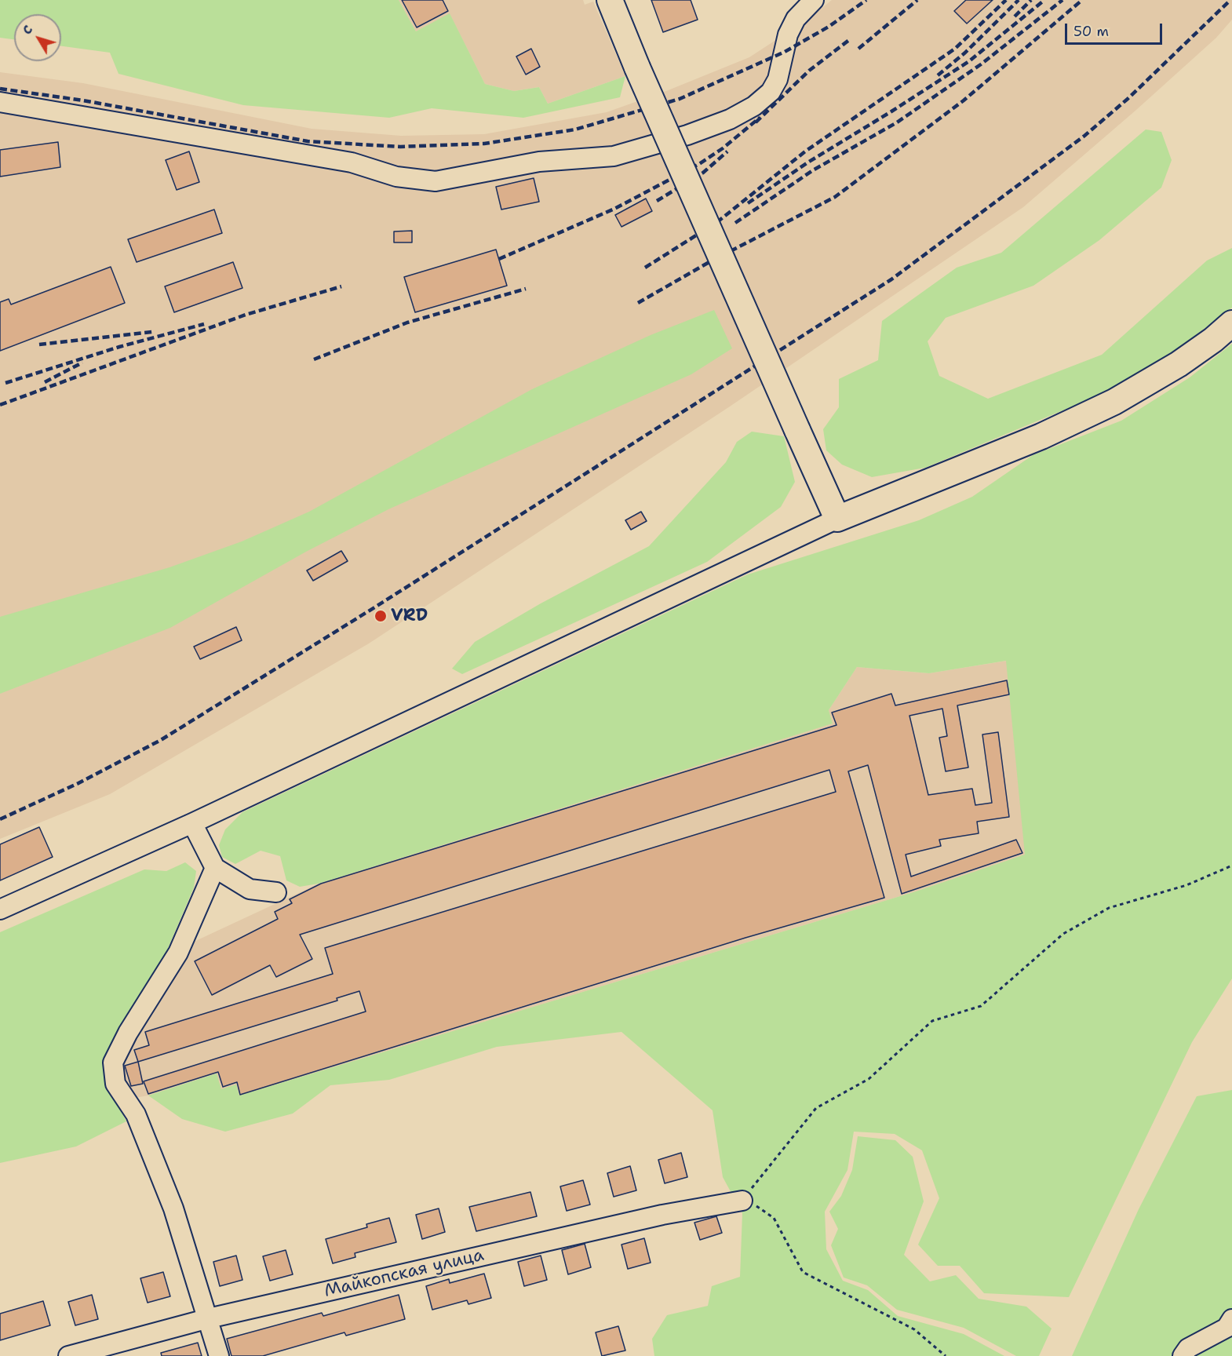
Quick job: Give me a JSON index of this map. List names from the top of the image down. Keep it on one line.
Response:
{"streets":{"street":["Майкопская улица"]},"places":["VRD"],"scale_bar":"50 m","north":"top left"}
